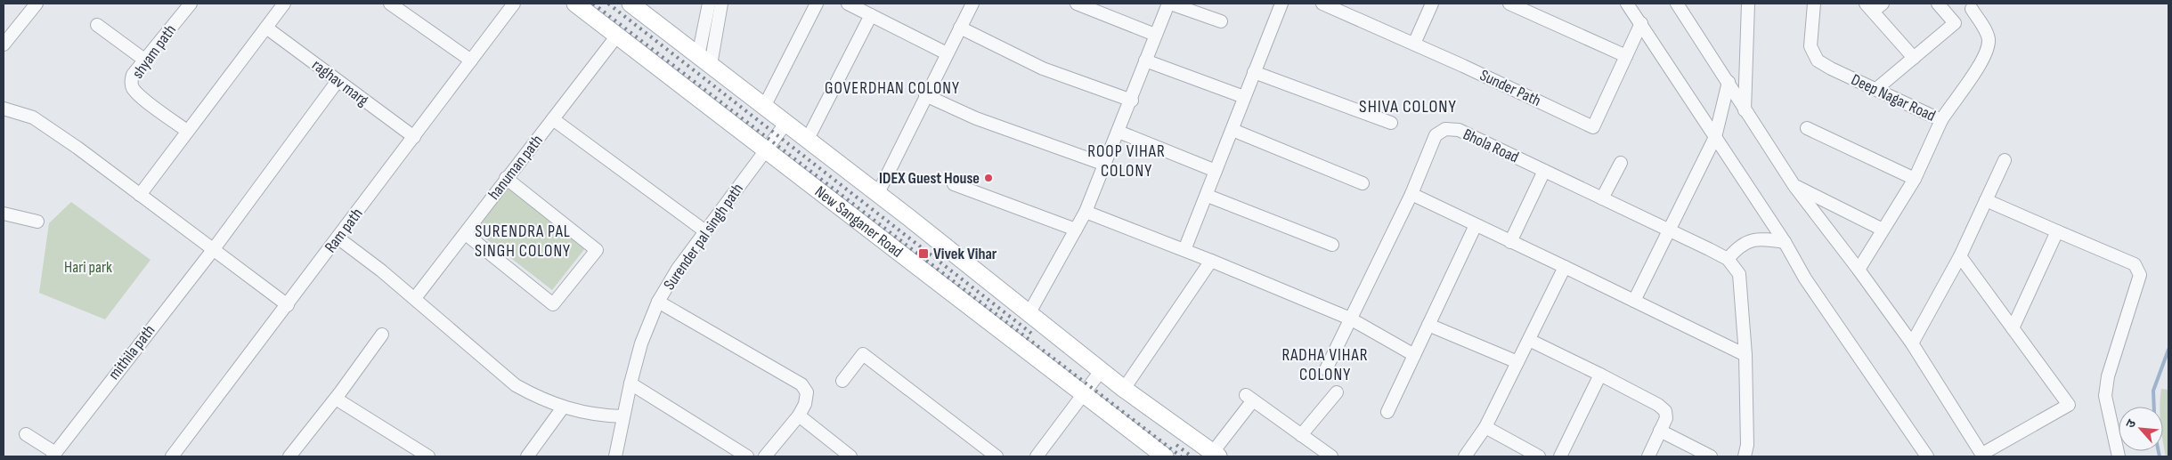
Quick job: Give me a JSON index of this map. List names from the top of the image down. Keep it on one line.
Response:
{"streets":{"main road":["New Sanganer Road"],"street":["shyam path","raghav marg","Sunder Path","Deep Nagar Road","Bhola Road","hanuman path","Ram path","Surender pal singh path","mithila path"]},"crossings":[["raghav marg","Ram path"],["raghav marg","mithila path"],["hanuman path","New Sanganer Road"],["New Sanganer Road","Surender pal singh path"]],"districts":["GOVERDHAN COLONY","SHIVA COLONY","ROOP VIHAR COLONY","SURENDRA PAL SINGH COLONY","RADHA VIHAR COLONY"],"parks":["Hari park"],"places":{"other":["IDEX Guest House"],"transit":["Vivek Vihar"]},"north":"top left"}
